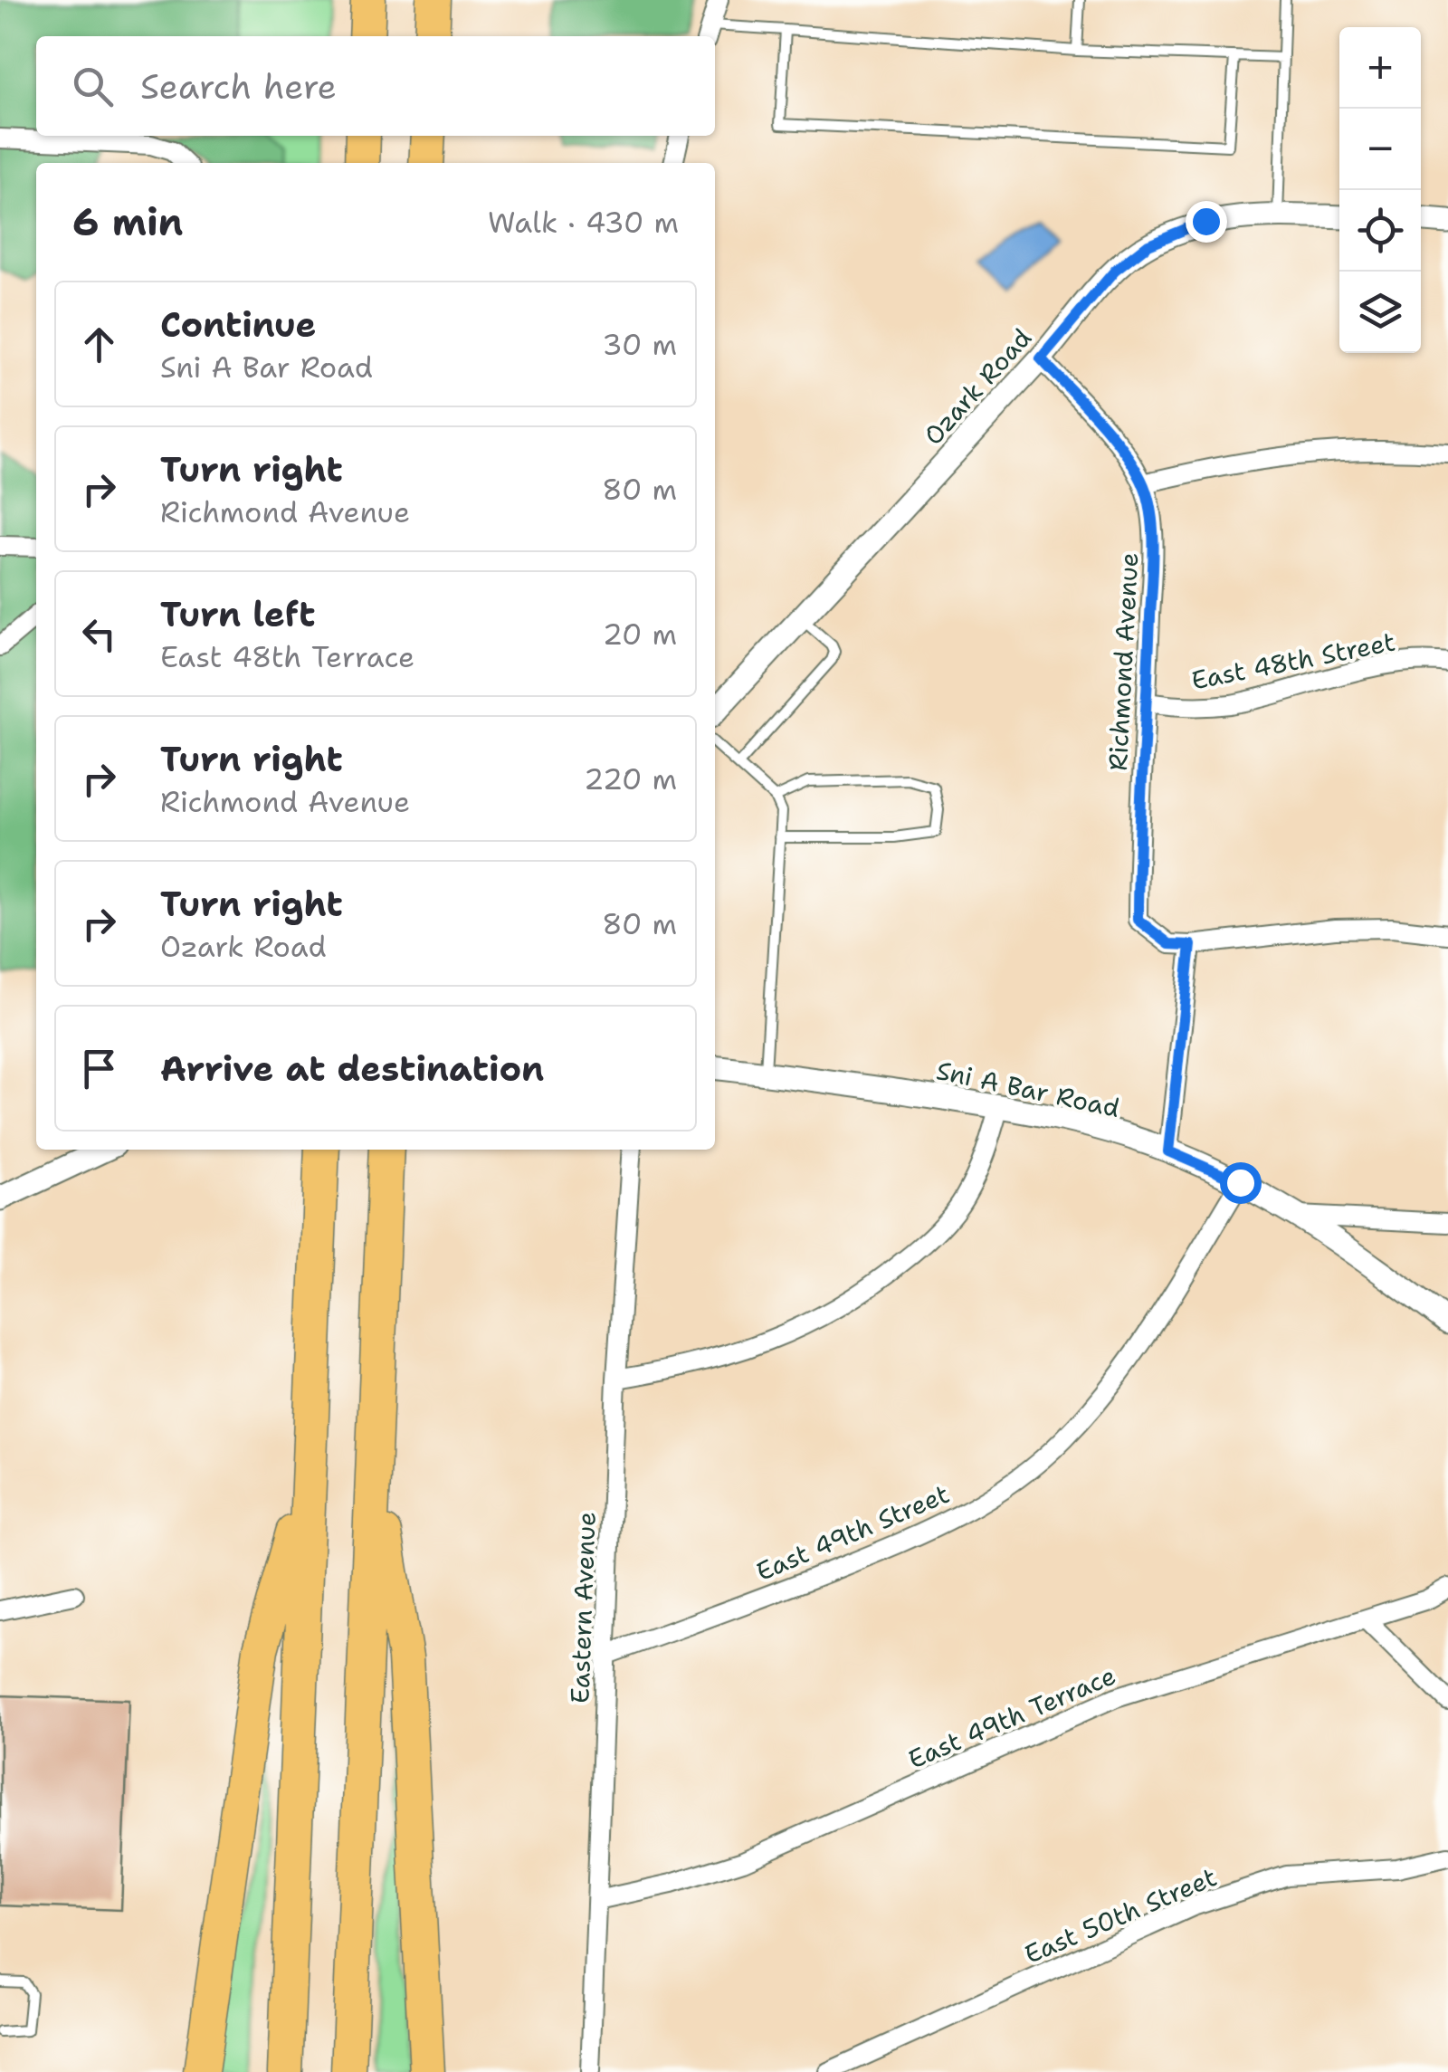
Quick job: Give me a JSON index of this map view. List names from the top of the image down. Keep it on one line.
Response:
{"streets":{"street":["Ozark Road","East 48th Street","Richmond Avenue","Sni A Bar Road","East 49th Street","Eastern Avenue","East 49th Terrace","East 50th Street"]},"crossings":[["Ozark Road","Richmond Avenue"],["East 48th Street","Richmond Avenue"],["Sni A Bar Road","East 49th Street"],["East 49th Street","Eastern Avenue"],["Eastern Avenue","East 49th Terrace"]],"page":{"map_buttons":["+","−"],"search":"Search here","heading":["6 min","Walk · 430 m"],"list":[["Continue","Sni A Bar Road","30 m"],["Turn right","Richmond Avenue","80 m"],["Turn left","East 48th Terrace","20 m"],["Turn right","Richmond Avenue","220 m"],["Turn right","Ozark Road","80 m"],"Arrive at destination"]}}
